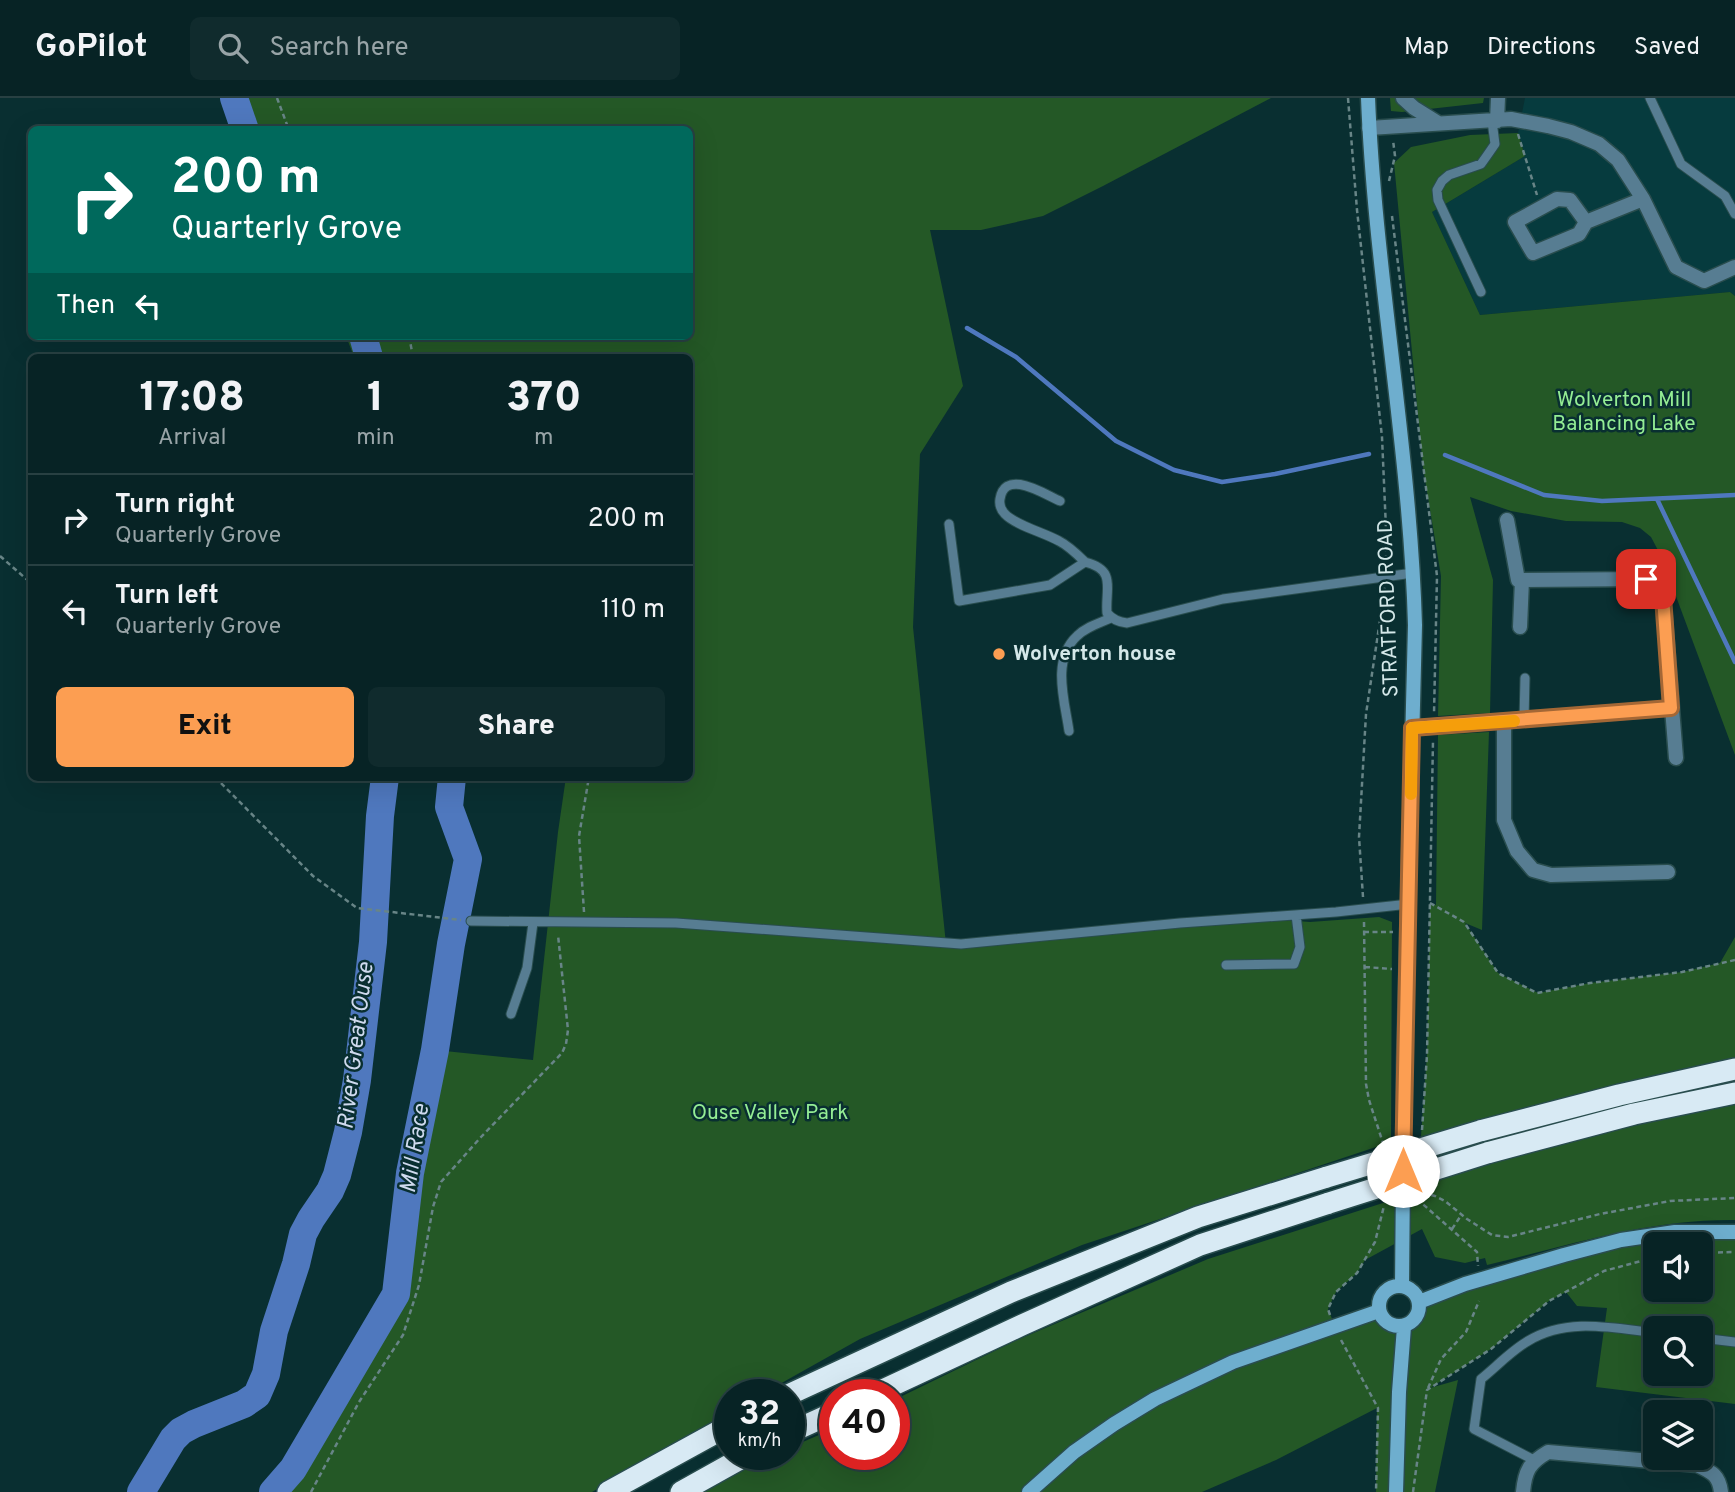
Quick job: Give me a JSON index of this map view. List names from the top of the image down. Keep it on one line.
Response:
{"streets":{"street":["STRATFORD ROAD"]},"water":["River Great Ouse","Mill Race"],"parks":["Wolverton Mill Balancing Lake","Ouse Valley Park"],"places":["Wolverton house"],"page":{"header":"GoPilot","search":"Search here","nav":["Map","Directions","Saved"],"turn":["200 m","Quarterly Grove"],"then":"Then","eta":["17:08","Arrival","1","min","370","m"],"list":[{"name":"Turn right","note":"Quarterly Grove","value":"200 m"},{"name":"Turn left","note":"Quarterly Grove","value":"110 m"}],"buttons":["Exit","Share"],"speed":"32 km/h","limit":"40"}}
